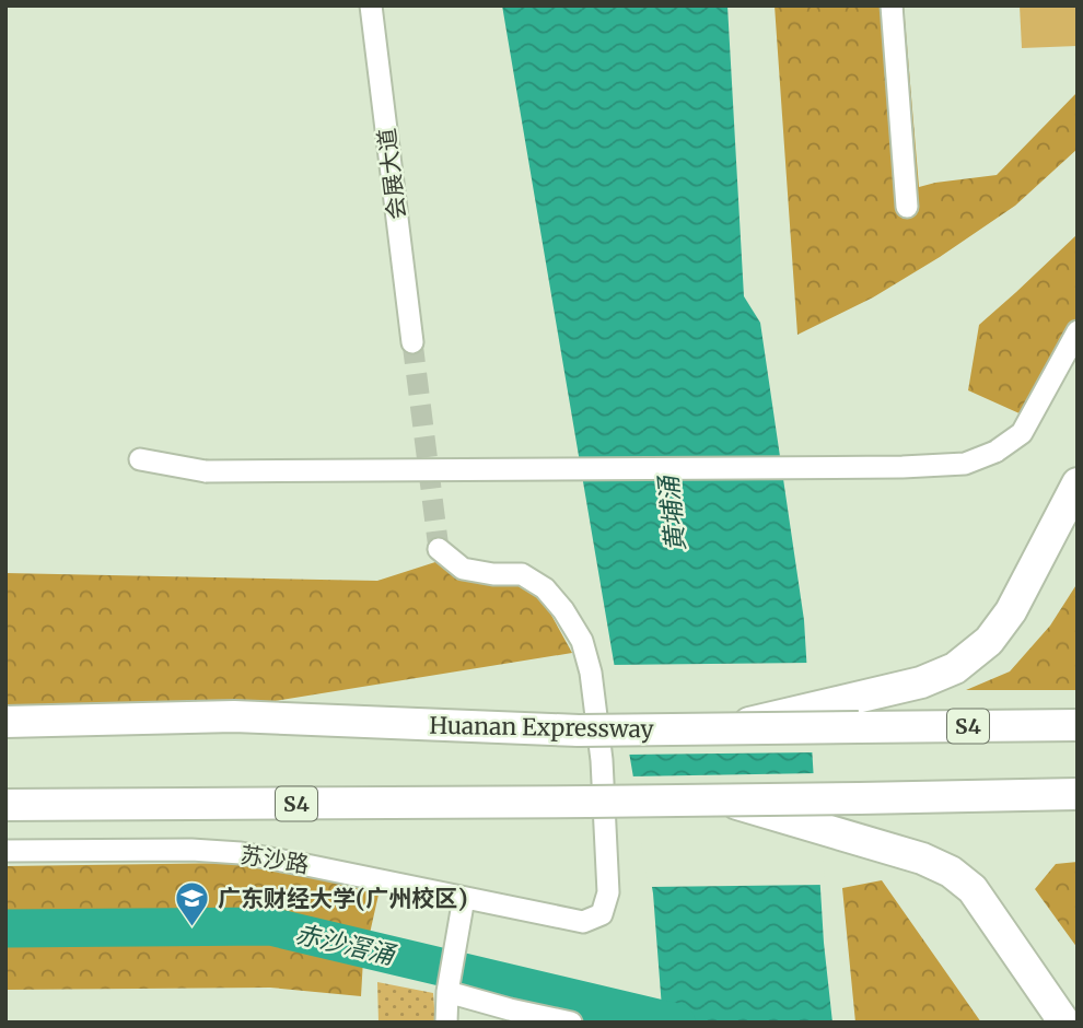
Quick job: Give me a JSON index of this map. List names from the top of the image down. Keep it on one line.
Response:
{"streets":{"highway":["S4","Huanan Expressway"],"street":["会展大道","苏沙路"]},"water":["黄埔涌","赤沙滘涌"],"places":{"school or university":["广东财经大学(广州校区)"]}}
